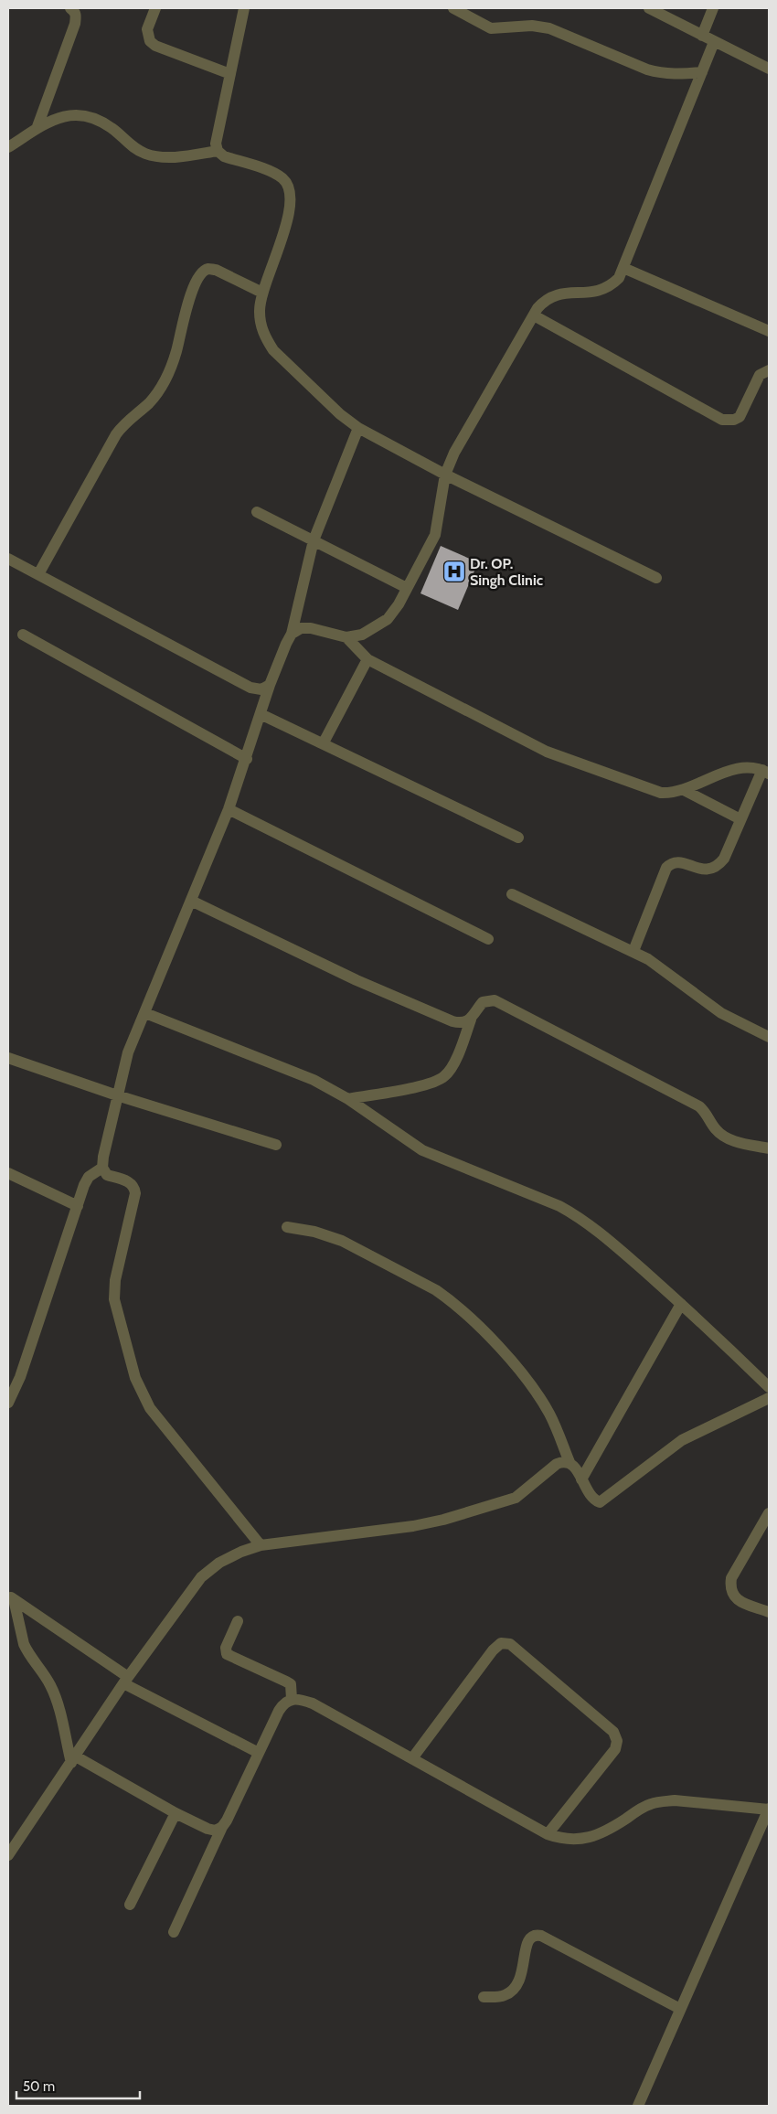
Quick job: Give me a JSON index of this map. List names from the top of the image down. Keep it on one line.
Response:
{"places":{"hospital":["Dr. OP. Singh Clinic"]},"scale_bar":"50 m"}
